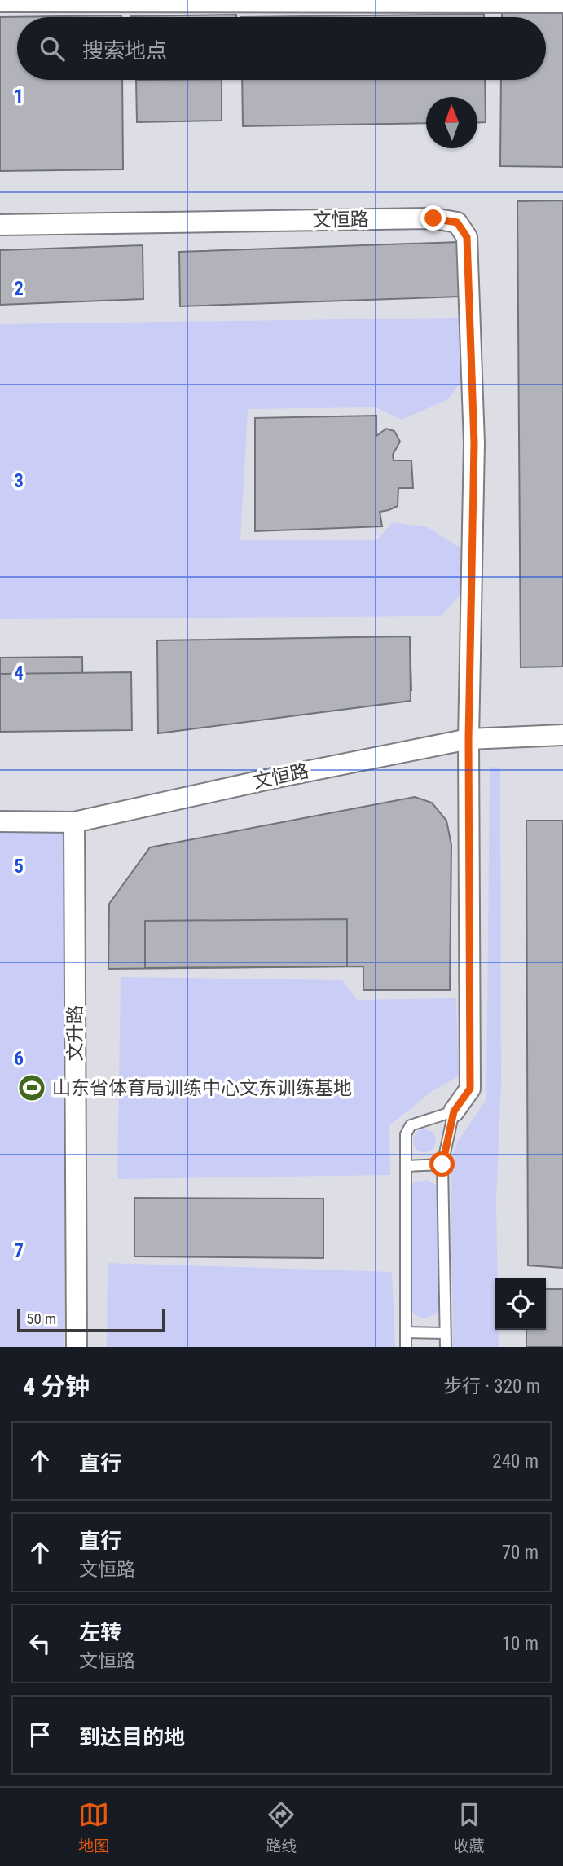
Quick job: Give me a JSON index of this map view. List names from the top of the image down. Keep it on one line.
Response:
{"streets":{"street":["文恒路","文升路"]},"crossings":[["文恒路","文升路"]],"places":{"sports":["山东省体育局训练中心文东训练基地"]},"scale_bar":"50 m","north":"top","page":{"search":"搜索地点","scale":"50 m","heading":["4 分钟","步行 · 320 m"],"list":[["直行","240 m"],["直行","文恒路","70 m"],["左转","文恒路","10 m"],"到达目的地"],"nav":["地图","路线","收藏"]},"grid":{"rows":["1","2","3","4","5","6","7"]}}
